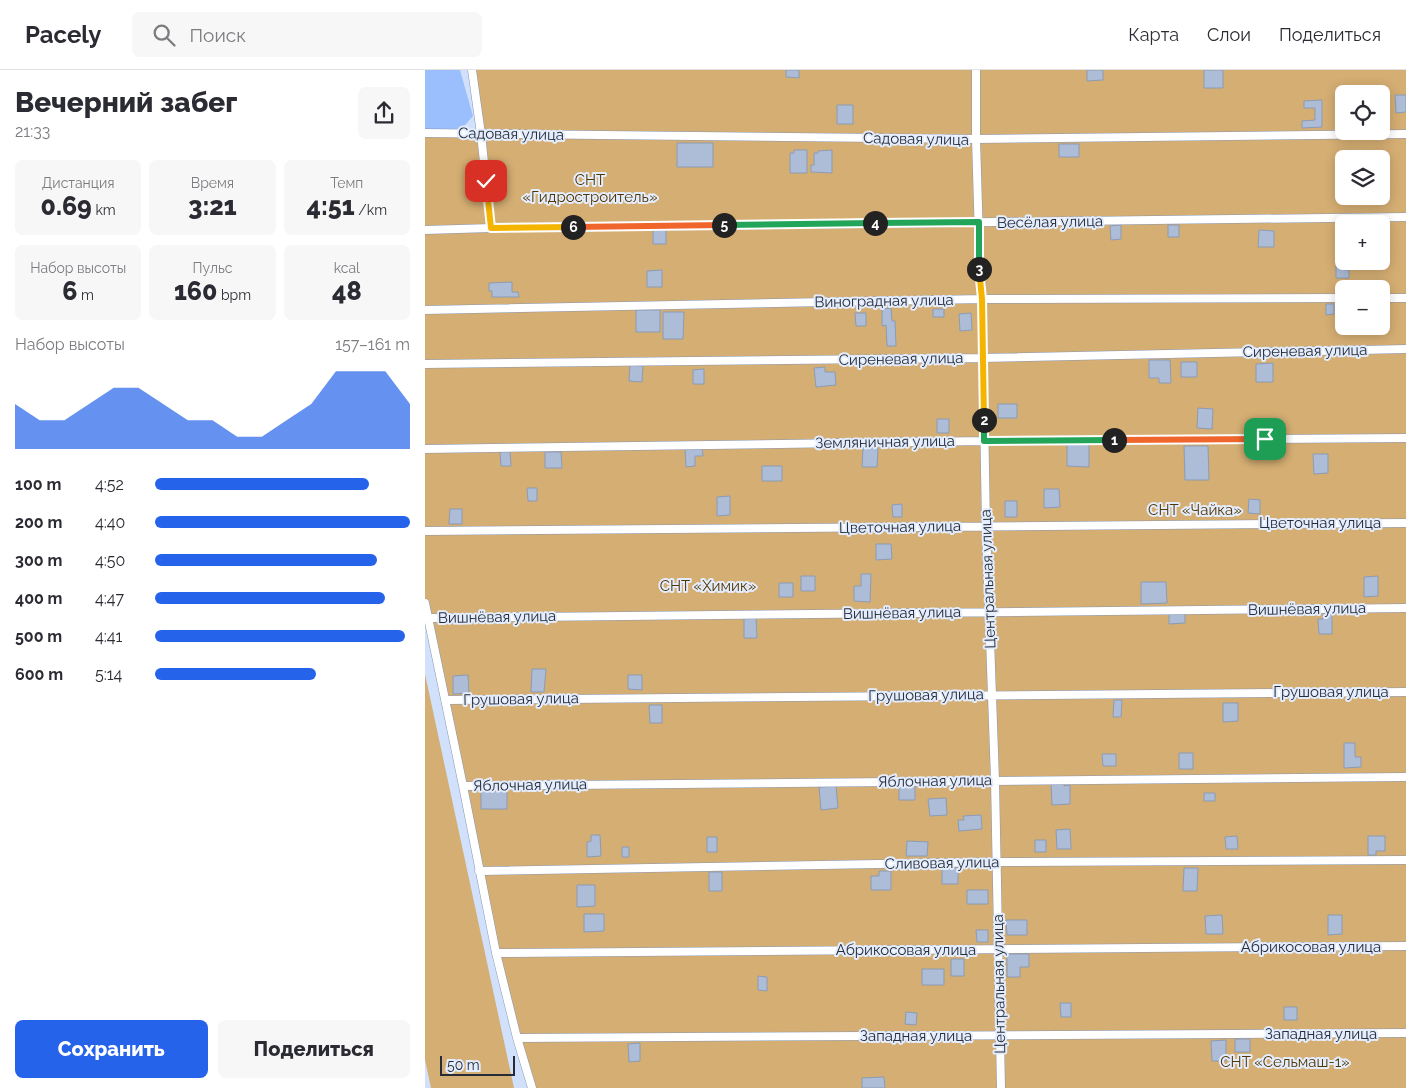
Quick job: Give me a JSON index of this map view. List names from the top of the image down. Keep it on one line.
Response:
{"streets":{"street":["Садовая улица","Весёлая улица","Виноградная улица","Сиреневая улица","Земляничная улица","Цветочная улица","Центральная улица","Вишнёвая улица","Грушовая улица","Яблочная улица","Сливовая улица","Абрикосовая улица","Западная улица"]},"crossings":[["Садовая улица","Центральная улица"],["Весёлая улица","Центральная улица"],["Виноградная улица","Центральная улица"],["Сиреневая улица","Центральная улица"],["Земляничная улица","Центральная улица"],["Цветочная улица","Центральная улица"],["Центральная улица","Вишнёвая улица"],["Центральная улица","Грушовая улица"],["Центральная улица","Яблочная улица"],["Центральная улица","Сливовая улица"],["Центральная улица","Абрикосовая улица"],["Центральная улица","Западная улица"]],"parks":["СНТ «Гидростроитель»","СНТ «Чайка»","СНТ «Химик»","СНТ «Сельмаш-1»"],"scale_bar":"50 m","page":{"header":"Pacely","search":"Поиск","nav":["Карта","Слои","Поделиться"],"heading":["Вечерний забег","21:33"],"map_buttons":["+","−"],"stats":[["Дистанция","0.69 km"],["Время","3:21"],["Темп","4:51 /km"],["Набор высоты","6 m"],["Пульс","160 bpm"],["kcal","48"]],"pins":["4","5","6","3","2","1"],"chart":["Набор высоты","157–161 m"],"list":[{"name":"100 m","note":"4:52"},{"name":"200 m","note":"4:40"},{"name":"300 m","note":"4:50"},{"name":"400 m","note":"4:47"},{"name":"500 m","note":"4:41"},{"name":"600 m","note":"5:14"}],"buttons":["Сохранить","Поделиться"],"scale":"50 m"}}
